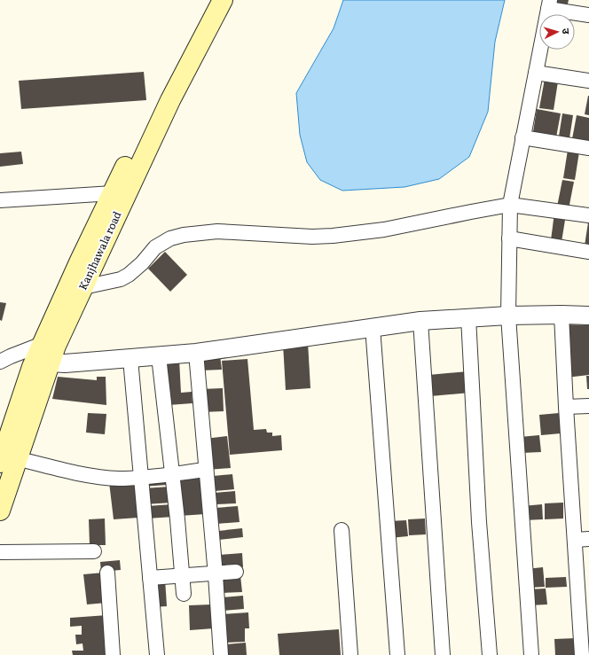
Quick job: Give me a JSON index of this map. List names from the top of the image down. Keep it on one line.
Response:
{"streets":{"main road":["Kanjhawala road"]},"north":"right"}
